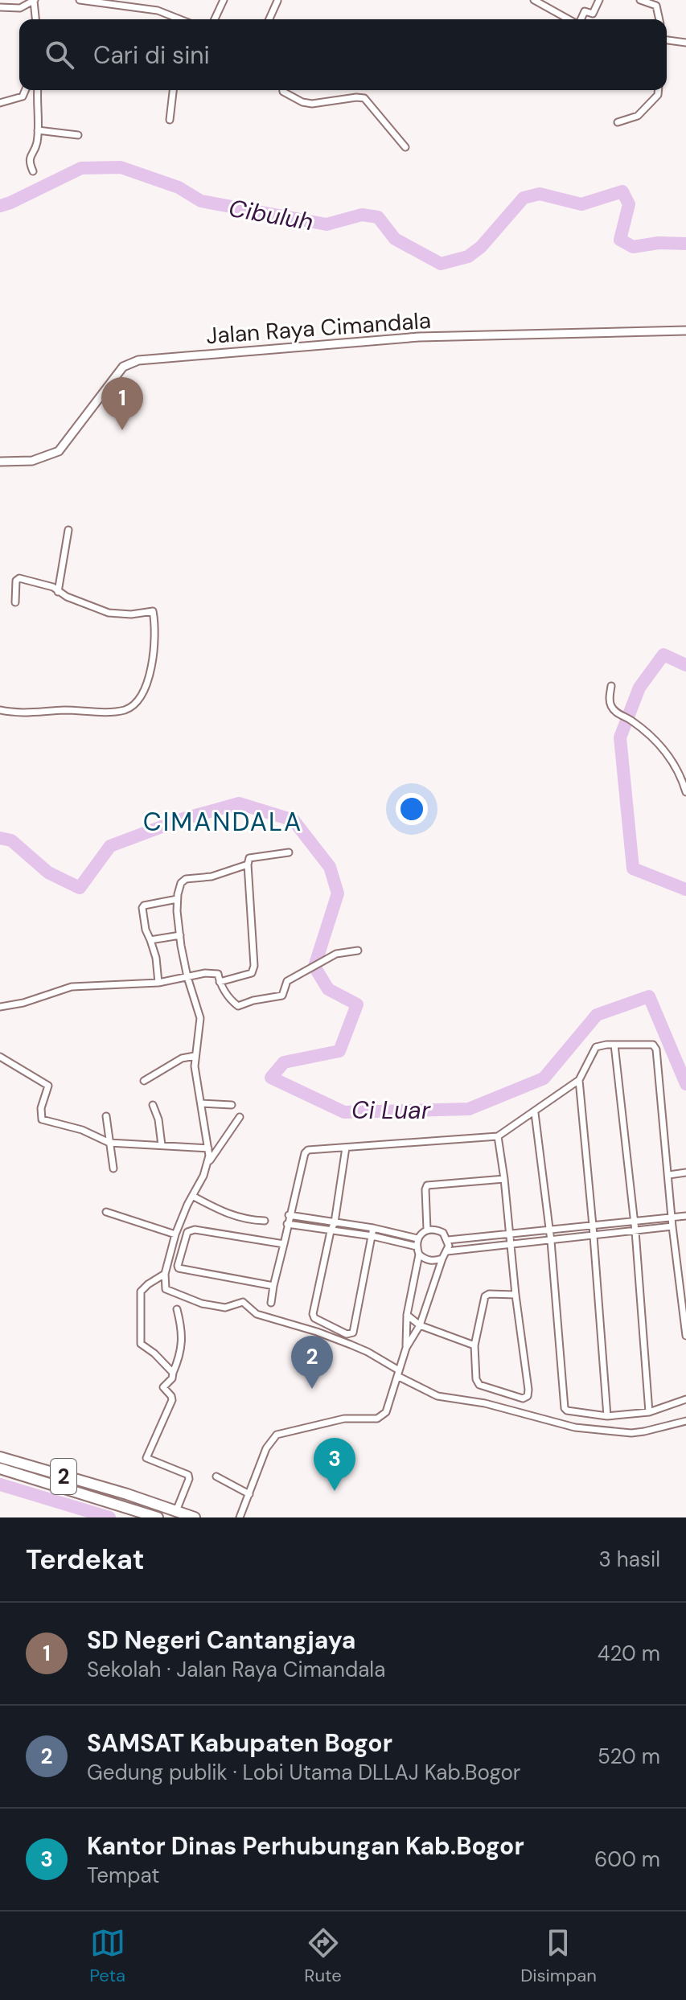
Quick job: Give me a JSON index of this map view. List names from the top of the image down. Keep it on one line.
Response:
{"streets":{"highway":["2"],"street":["Jalan Raya Cimandala"]},"districts":["CIMANDALA"],"water":["Cibuluh","Ci Luar"],"page":{"search":"Cari di sini","pins":["1","2","3"],"heading":["Terdekat","3 hasil"],"list":[{"mark":"1","name":"SD Negeri Cantangjaya","note":"Sekolah · Jalan Raya Cimandala","value":"420 m"},{"mark":"2","name":"SAMSAT Kabupaten Bogor","note":"Gedung publik · Lobi Utama DLLAJ Kab.Bogor","value":"520 m"},{"mark":"3","name":"Kantor Dinas Perhubungan Kab.Bogor","note":"Tempat","value":"600 m"}],"nav":["Peta","Rute","Disimpan"]}}
